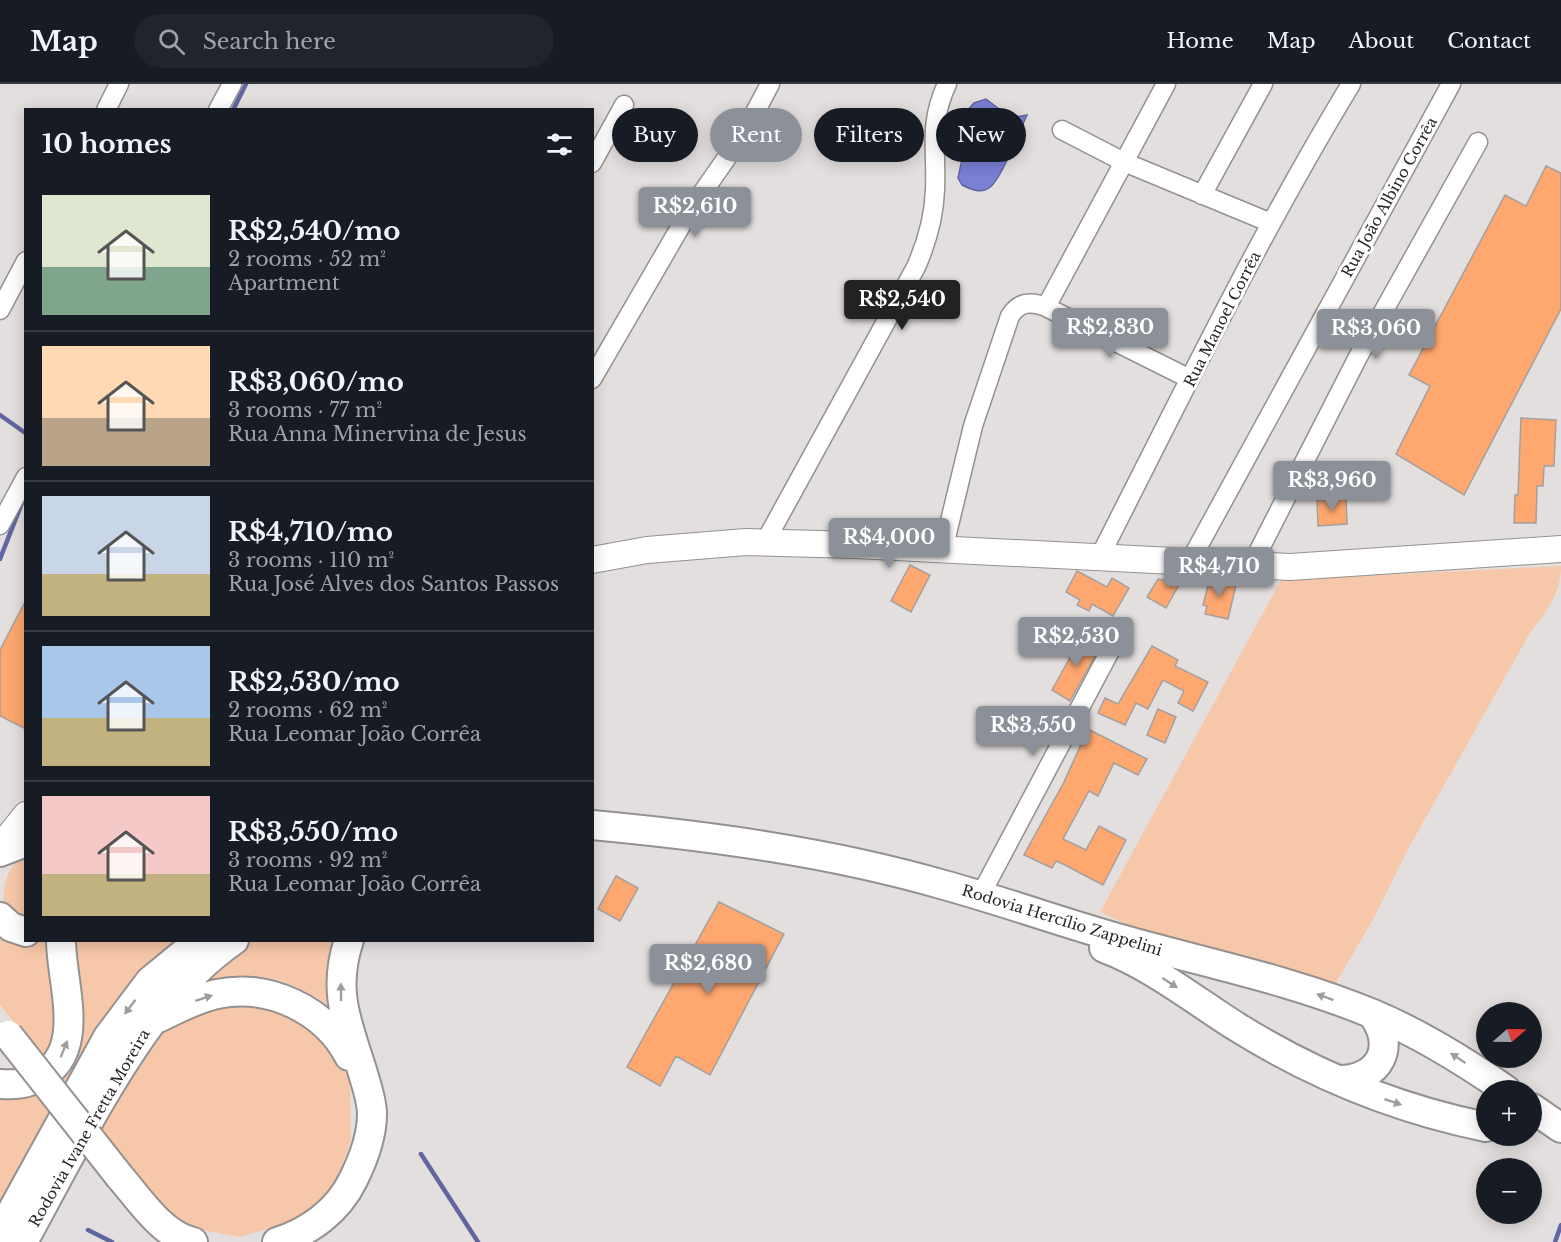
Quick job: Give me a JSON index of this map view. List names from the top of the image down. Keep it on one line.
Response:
{"streets":{"main road":["Rodovia Hercílio Zappelini","Rodovia Ivane Fretta Moreira"],"street":["Rua João Albino Corrêa","Rua Manoel Corrêa"]},"north":"right","page":{"header":"Map","search":"Search here","nav":["Home","Map","About","Contact"],"chip":["Buy","Rent","Filters","New"],"heading":"10 homes","list":[{"name":"R$2,540/mo","note":"2 rooms · 52 m² · Apartment"},{"name":"R$3,060/mo","note":"3 rooms · 77 m² · Rua Anna Minervina de Jesus"},{"name":"R$4,710/mo","note":"3 rooms · 110 m² · Rua José Alves dos Santos Passos"},{"name":"R$2,530/mo","note":"2 rooms · 62 m² · Rua Leomar João Corrêa"},{"name":"R$3,550/mo","note":"3 rooms · 92 m² · Rua Leomar João Corrêa"}],"price":["R$2,610","R$2,540","R$2,830","R$3,060","R$3,960","R$4,000","R$4,710","R$2,530","R$3,550","R$2,680"],"map_buttons":["+","−"]}}
